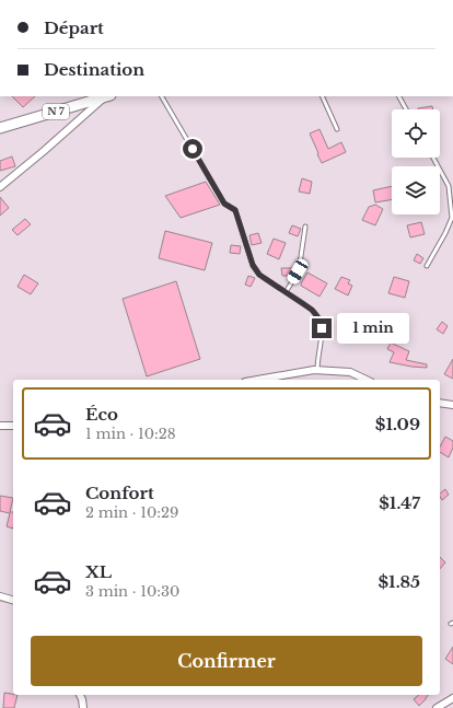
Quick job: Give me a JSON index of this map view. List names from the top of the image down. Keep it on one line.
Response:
{"streets":{"main road":["N 7"]},"page":{"banner":["Départ","Destination"],"bubble":"1 min","list":[{"name":"Éco","note":"1 min · 10:28","value":"$1.09"},{"name":"Confort","note":"2 min · 10:29","value":"$1.47"},{"name":"XL","note":"3 min · 10:30","value":"$1.85"}],"buttons":"Confirmer"}}
